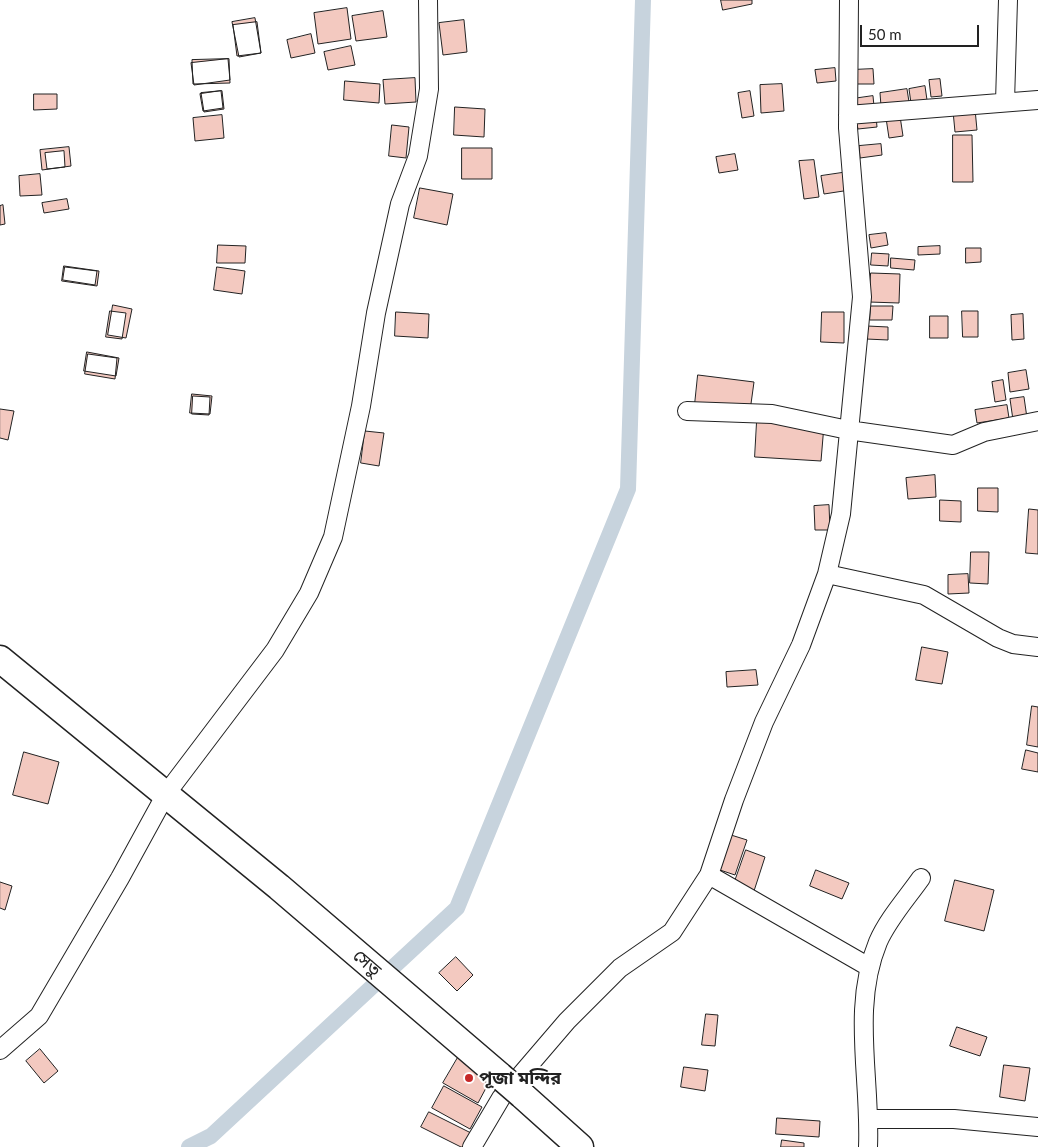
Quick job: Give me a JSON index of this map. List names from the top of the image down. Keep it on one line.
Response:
{"streets":{"highway":["সেতু"]},"places":["পূজা মন্দির"],"scale_bar":"50 m"}
